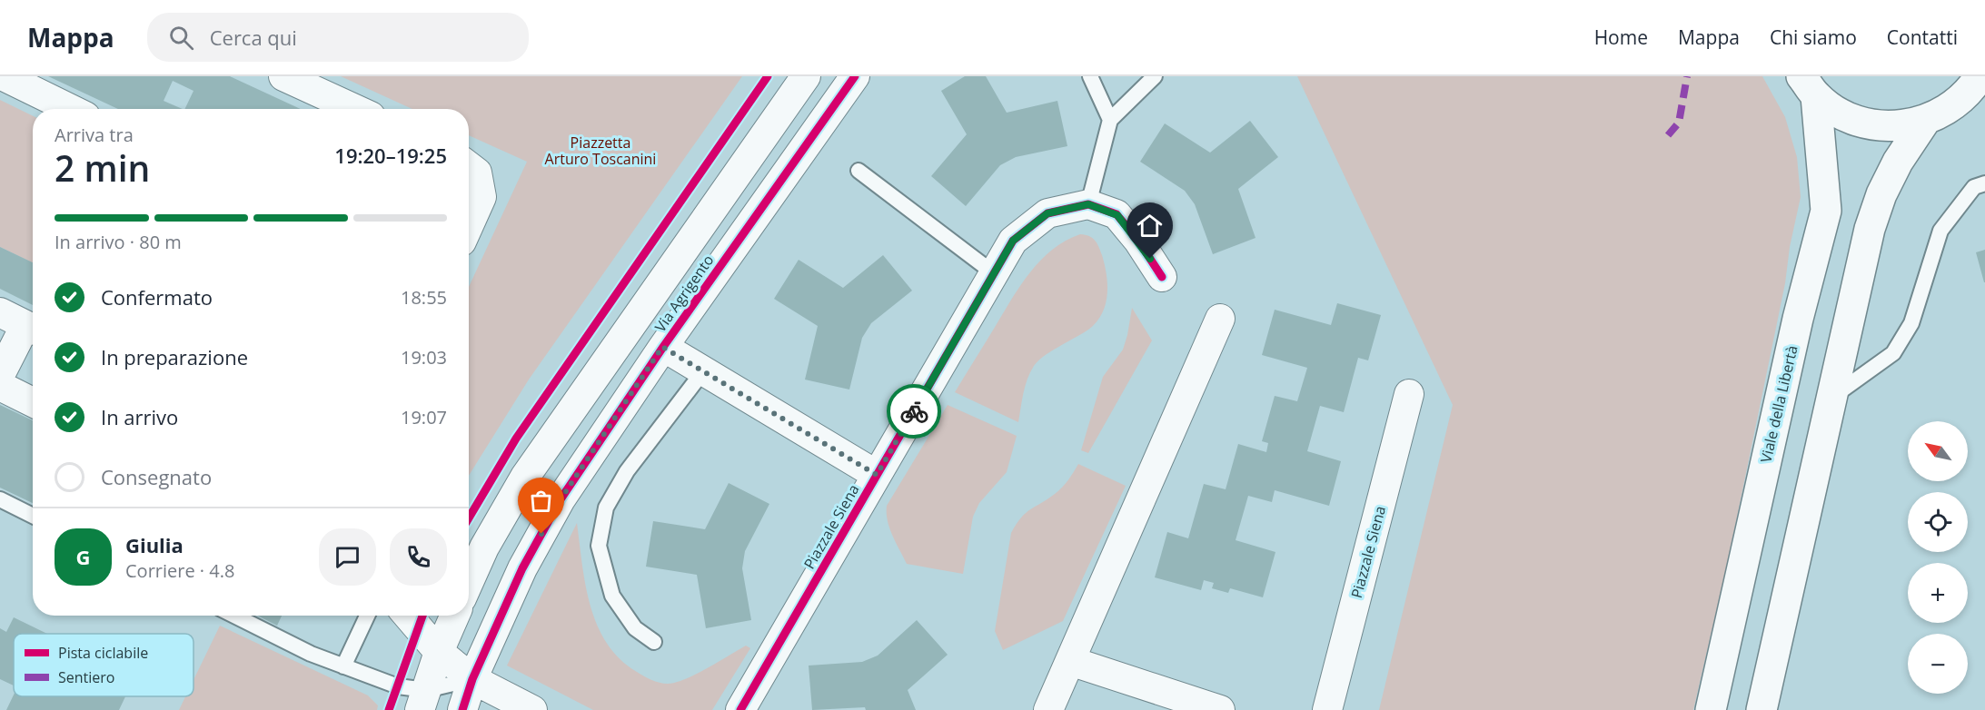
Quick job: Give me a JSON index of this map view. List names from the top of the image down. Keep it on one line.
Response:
{"streets":{"main road":["Viale della Libertà"],"street":["Via Agrigento","Piazzale Siena"]},"crossings":[["Via Agrigento","Piazzale Siena"]],"parks":["Piazzetta Arturo Toscanini"],"legend":["Pista ciclabile","Sentiero"],"north":"top left","page":{"header":"Mappa","search":"Cerca qui","nav":["Home","Mappa","Chi siamo","Contatti"],"heading":["2 min","Arriva tra","19:20–19:25"],"panel":["Giulia","Corriere · 4.8"],"bar":"In arrivo · 80 m","list":[["Confermato","18:55"],["In preparazione","19:03"],["In arrivo","19:07"],"Consegnato"],"map_buttons":["+","−"],"round":"G"}}
